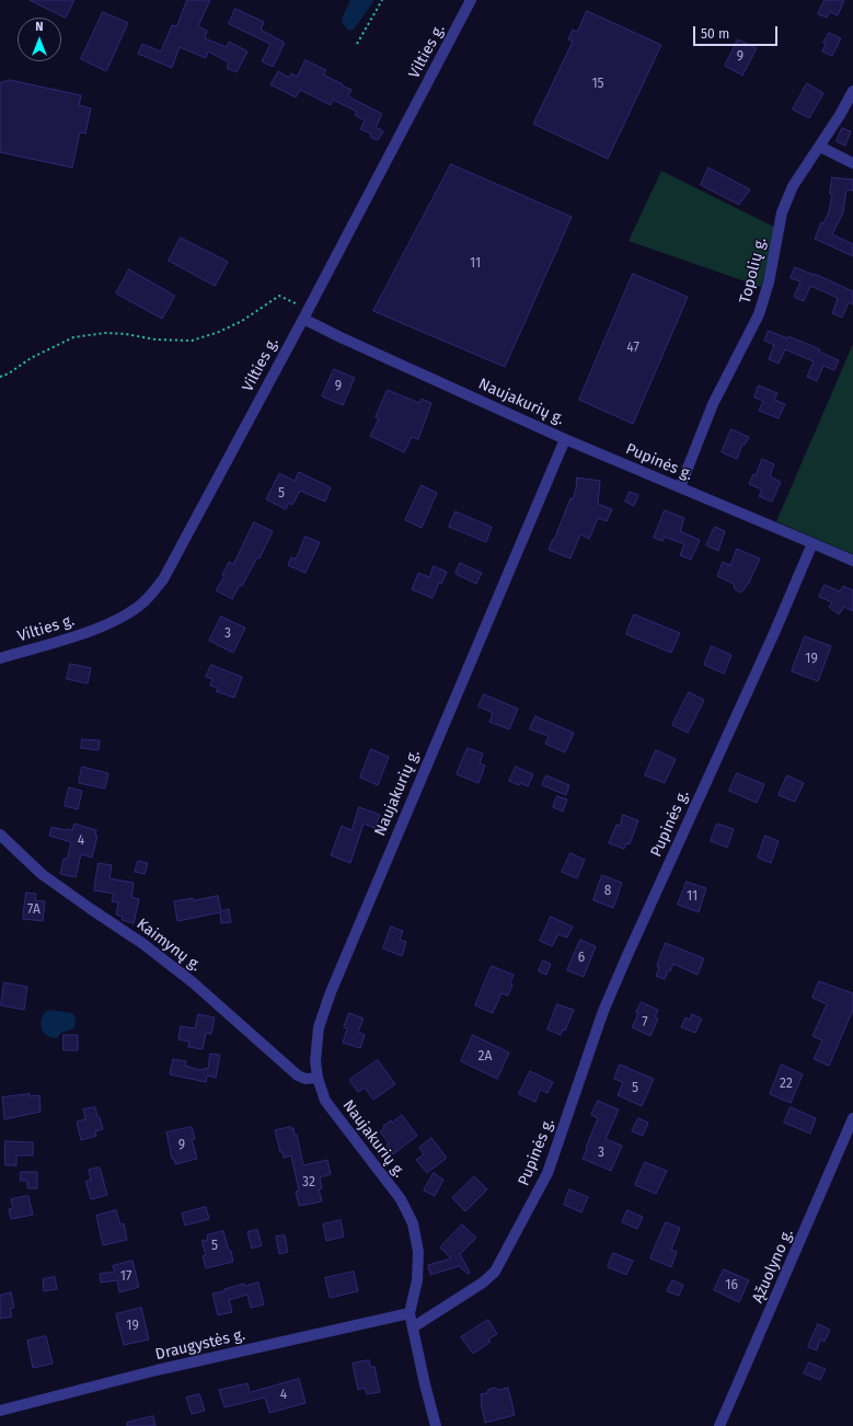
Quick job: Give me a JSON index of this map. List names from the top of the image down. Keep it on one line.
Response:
{"streets":{"street":["Vilties g.","Topolių g.","Naujakurių g.","Pupinės g.","Kaimynų g.","Ąžuolyno g.","Draugystės g."]},"crossings":[["Vilties g.","Naujakurių g."],["Topolių g.","Pupinės g."],["Naujakurių g.","Pupinės g."],["Naujakurių g.","Kaimynų g."],["Naujakurių g.","Draugystės g."]],"house_numbers":["9","15","11","47","9","5","3","19","4","8","11","7A","6","7","2A","22","5","9","3","32","5","17","16","19","4"],"scale_bar":"50 m","north":"top"}
